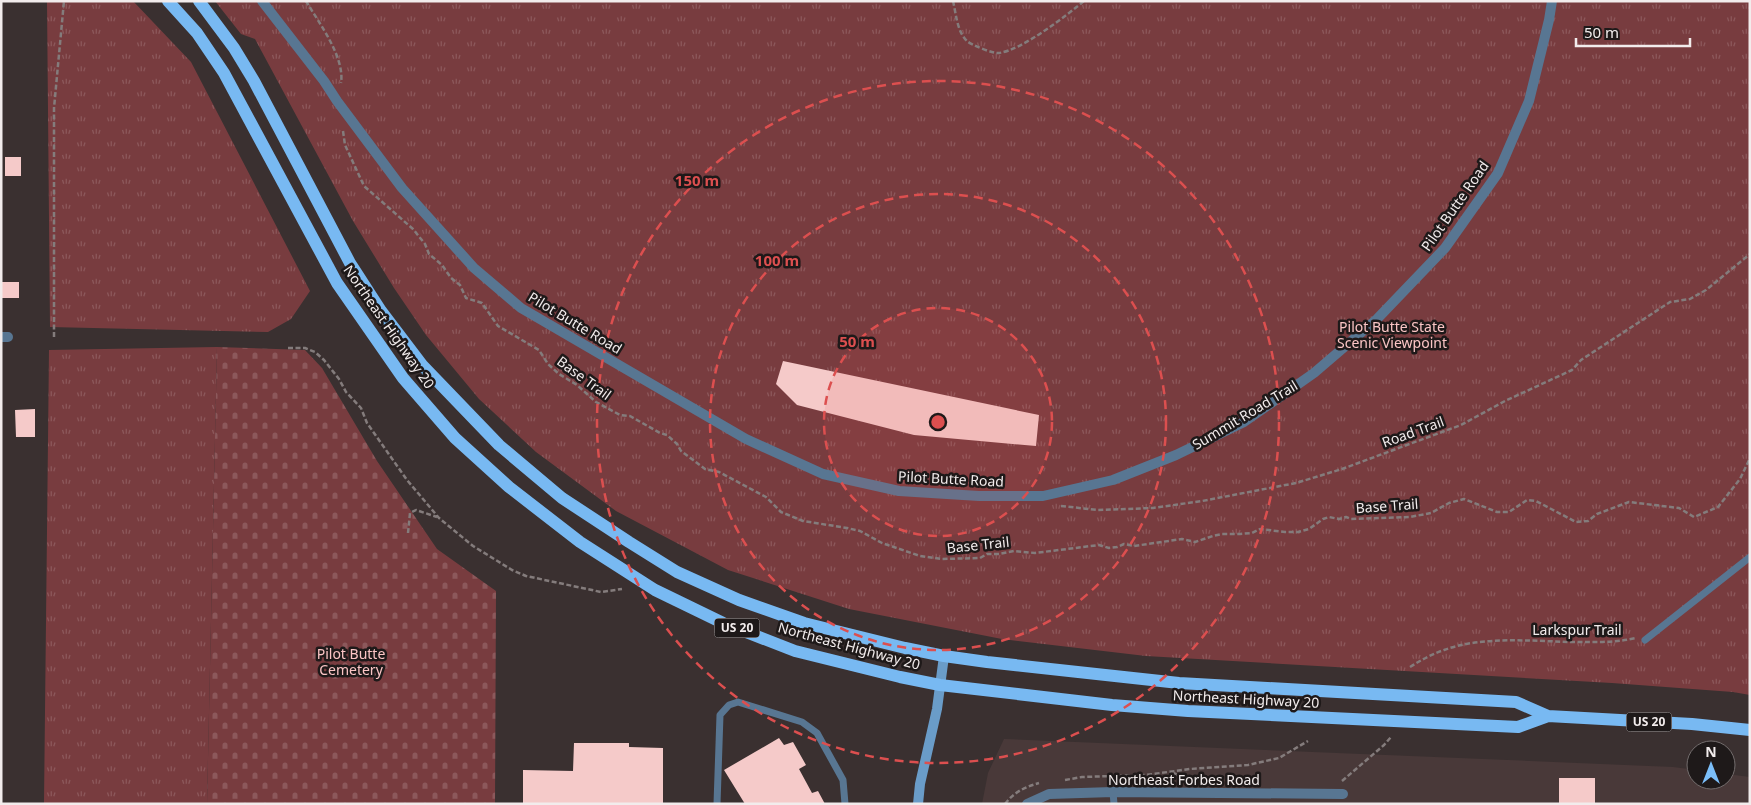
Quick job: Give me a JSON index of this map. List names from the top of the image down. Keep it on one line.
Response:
{"streets":{"main road":["Northeast Highway 20","US 20"],"street":["Pilot Butte Road","Northeast Forbes Road"],"path":["Base Trail","Road Trail","Larkspur Trail"]},"crossings":[["Pilot Butte Road","Road Trail"]],"parks":["Pilot Butte State Scenic Viewpoint","Pilot Butte Cemetery"],"scale_bar":"50 m","north":"top","rings":["150 m","100 m","50 m"]}
